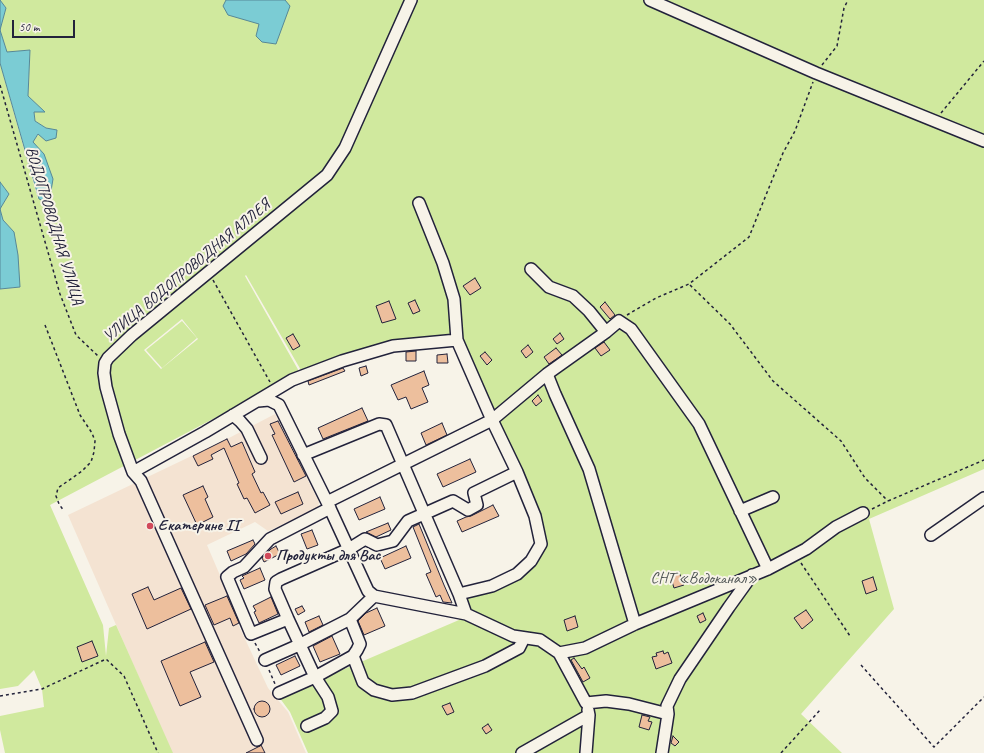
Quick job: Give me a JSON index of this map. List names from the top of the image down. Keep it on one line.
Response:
{"streets":{"street":["УЛИЦА ВОДОПРОВОДНАЯ АЛЛЕЯ"],"path":["ВОДОПРОВОДНАЯ УЛИЦА"]},"crossings":[["ВОДОПРОВОДНАЯ УЛИЦА","УЛИЦА ВОДОПРОВОДНАЯ АЛЛЕЯ"]],"parks":["СНТ «Водоканал»"],"places":["Екатерине II","Продукты для Вас"],"scale_bar":"50 m"}
